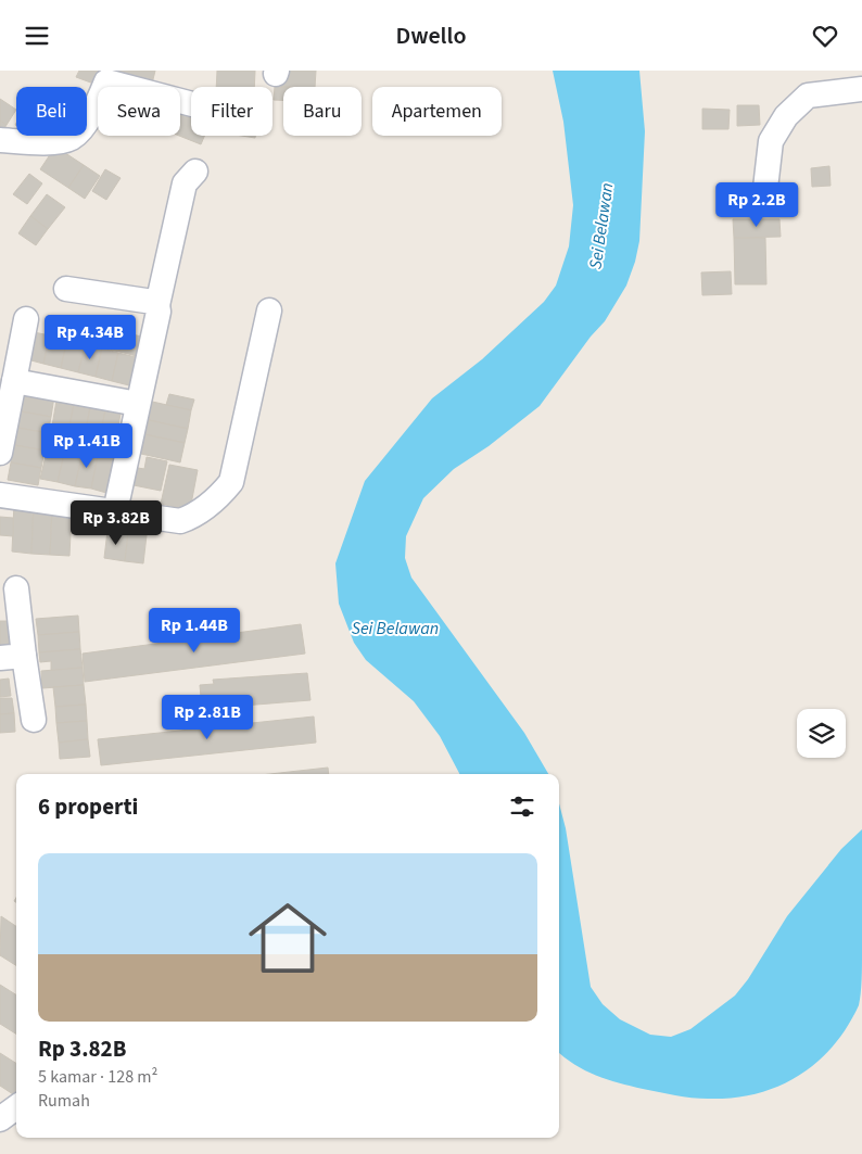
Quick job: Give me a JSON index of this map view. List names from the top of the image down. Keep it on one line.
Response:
{"water":["Sei Belawan"],"page":{"header":"Dwello","chip":["Beli","Sewa","Filter","Baru","Apartemen"],"price":["Rp 2.2B","Rp 4.34B","Rp 1.41B","Rp 3.82B","Rp 1.44B","Rp 2.81B"],"heading":"6 properti","list":[{"name":"Rp 3.82B","note":"5 kamar · 128 m² · Rumah"}]}}
